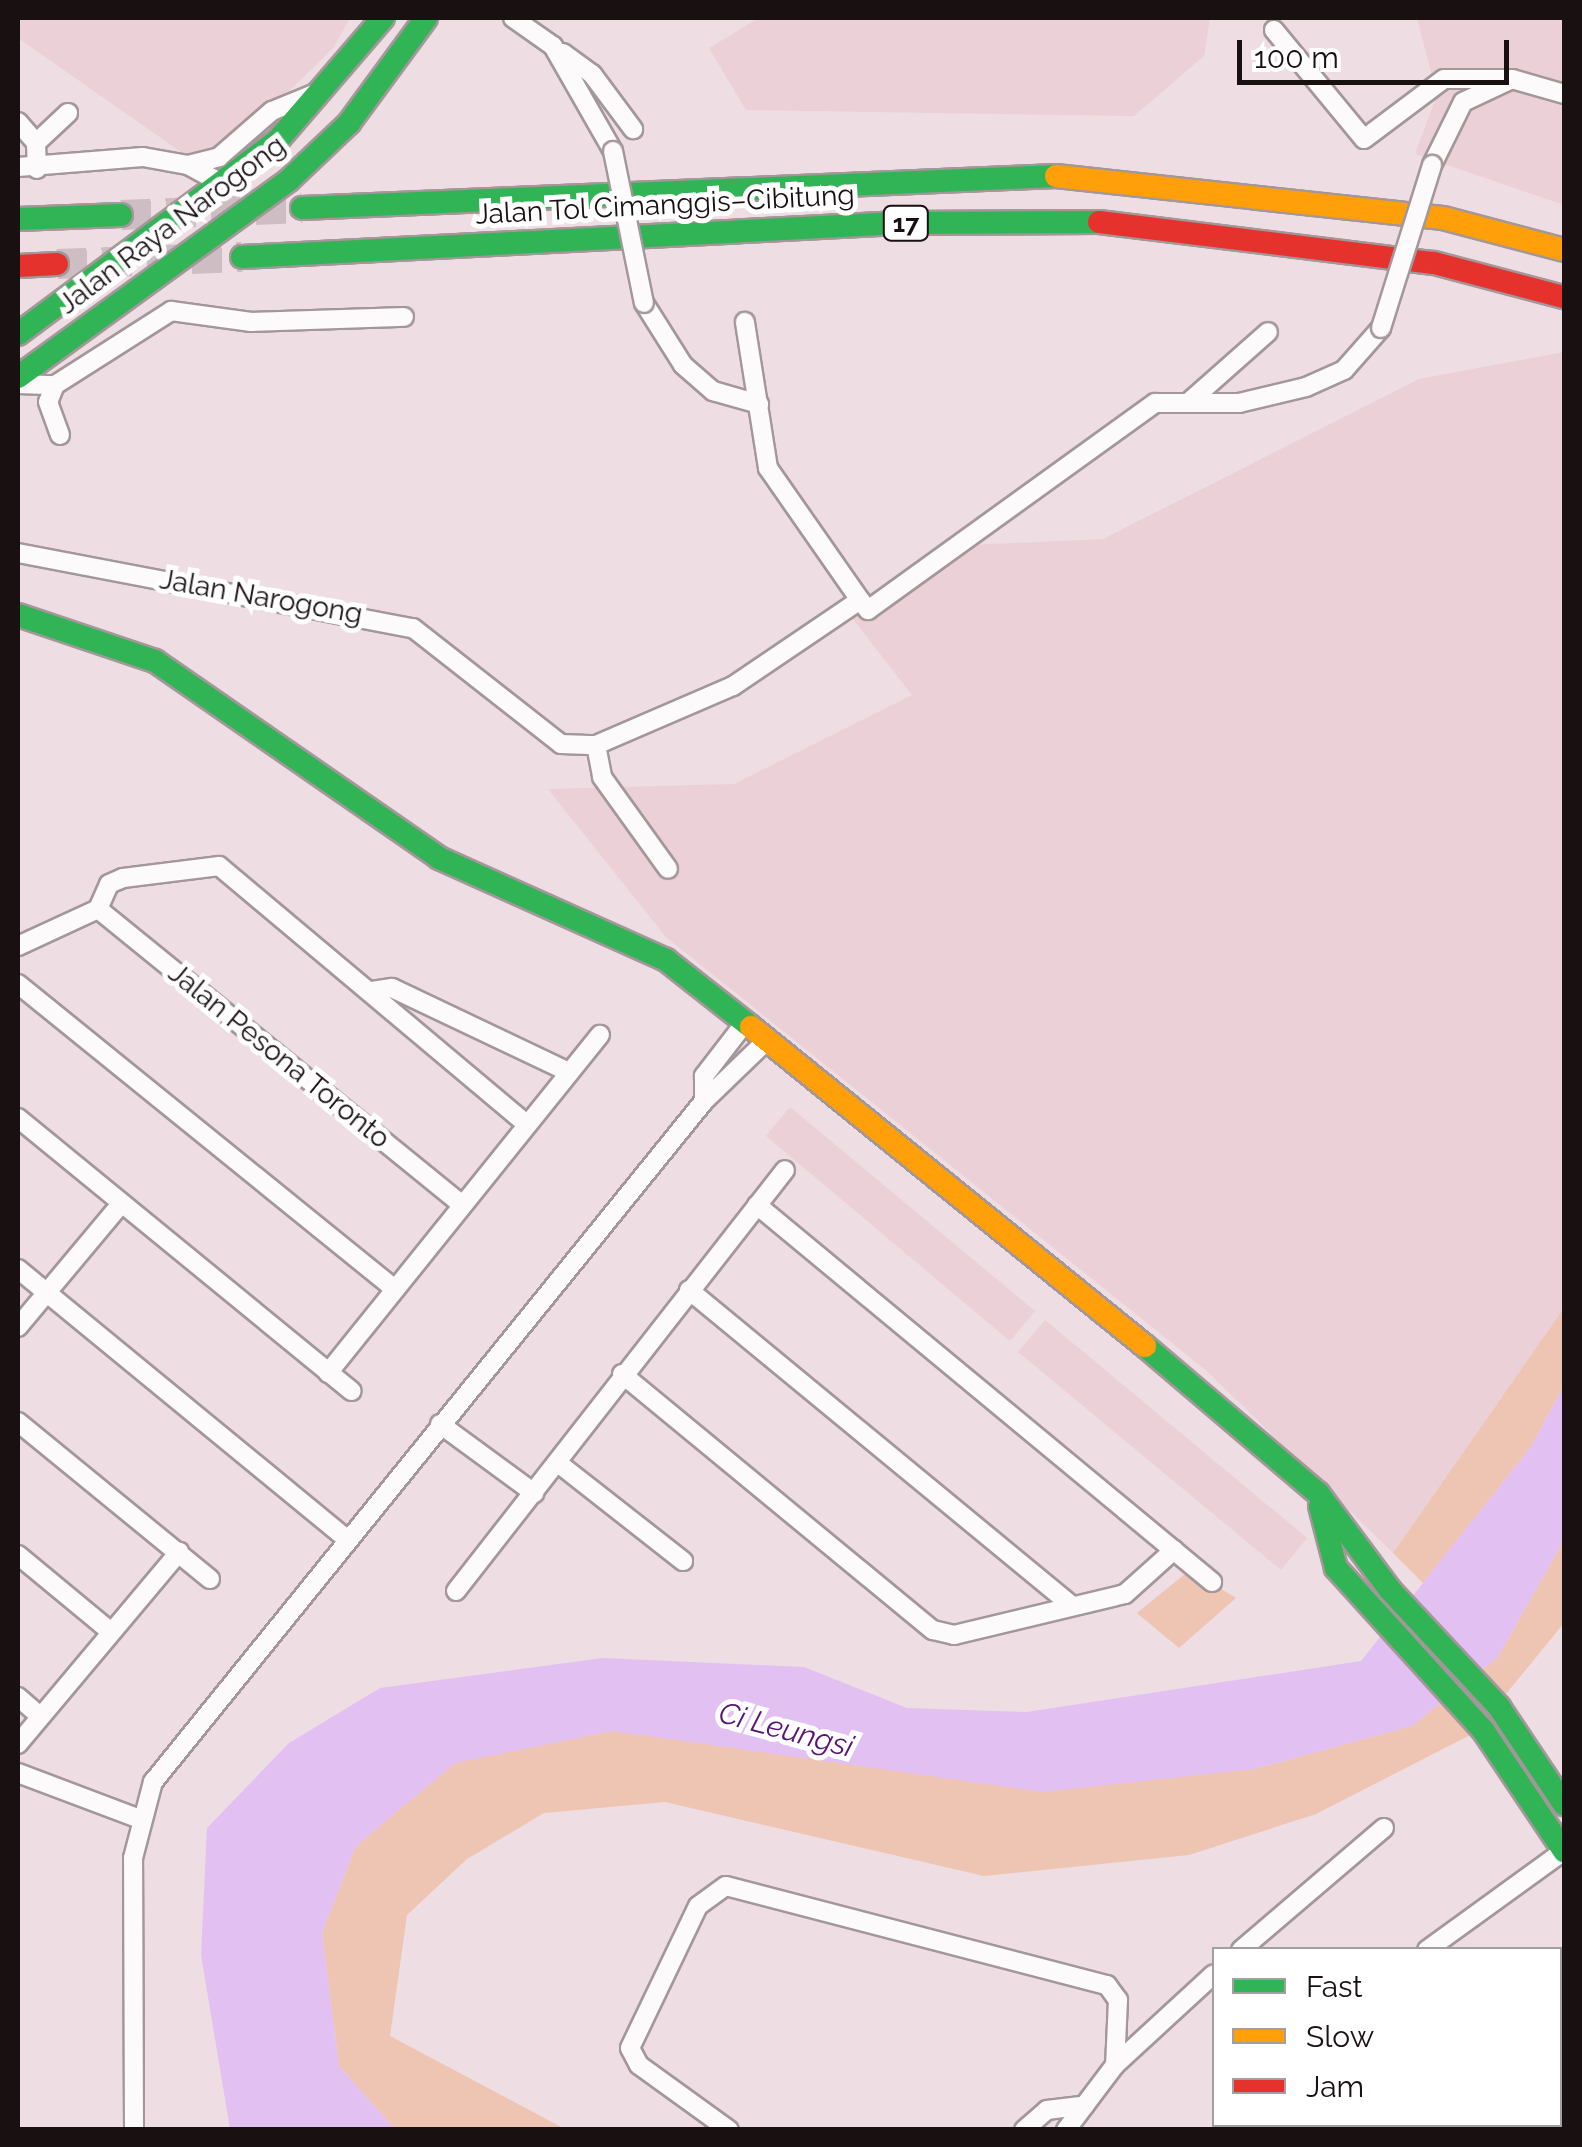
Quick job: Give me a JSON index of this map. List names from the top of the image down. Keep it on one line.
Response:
{"streets":{"main road":["Jalan Tol Cimanggis–Cibitung","17","Jalan Raya Narogong"],"street":["Jalan Narogong","Jalan Pesona Toronto"]},"water":["Ci Leungsi"],"legend":["Fast","Slow","Jam"],"scale_bar":"100 m"}
